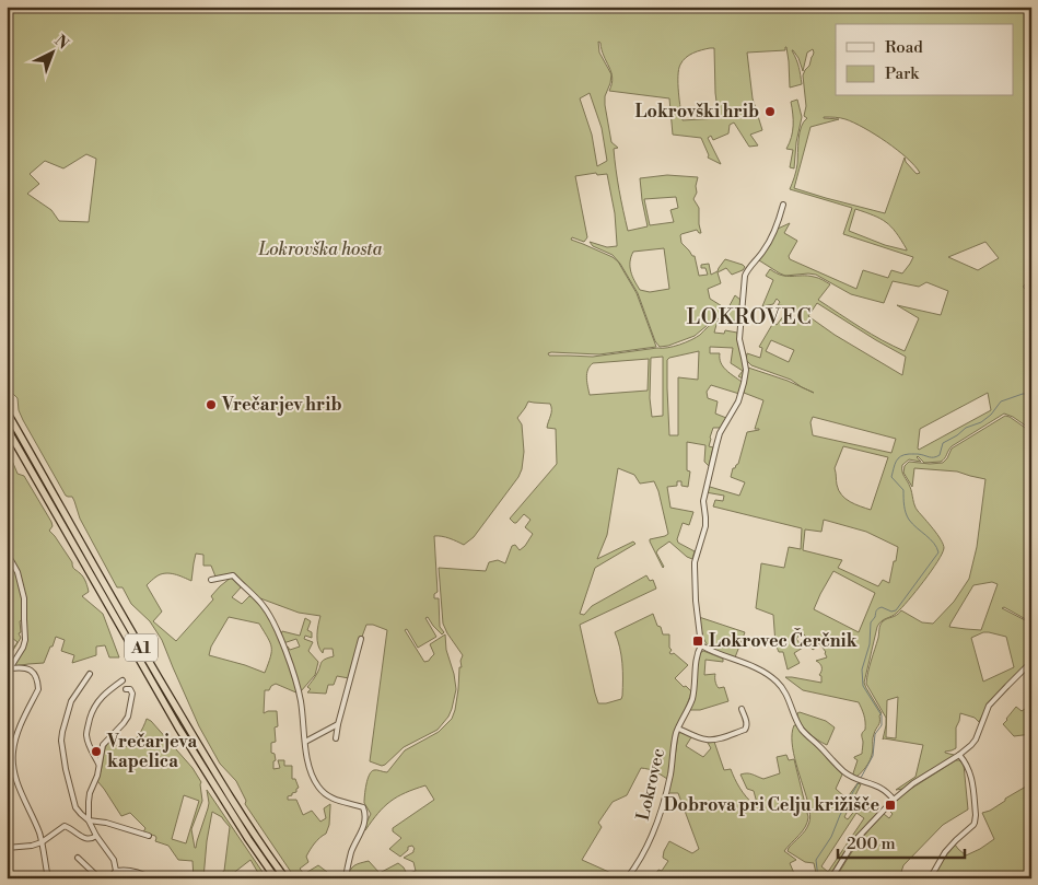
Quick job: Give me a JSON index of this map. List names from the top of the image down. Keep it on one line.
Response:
{"streets":{"highway":["A1"],"street":["Lokrovec"]},"districts":["LOKROVEC"],"parks":["Lokrovška hosta"],"places":{"other":["Lokrovški hrib","Vrečarjev hrib","Vrečarjeva kapelica"],"transit":["Lokrovec Čerčnik","Dobrova pri Celju križišče"]},"legend":["Road","Park"],"scale_bar":"200 m","north":"top right"}
